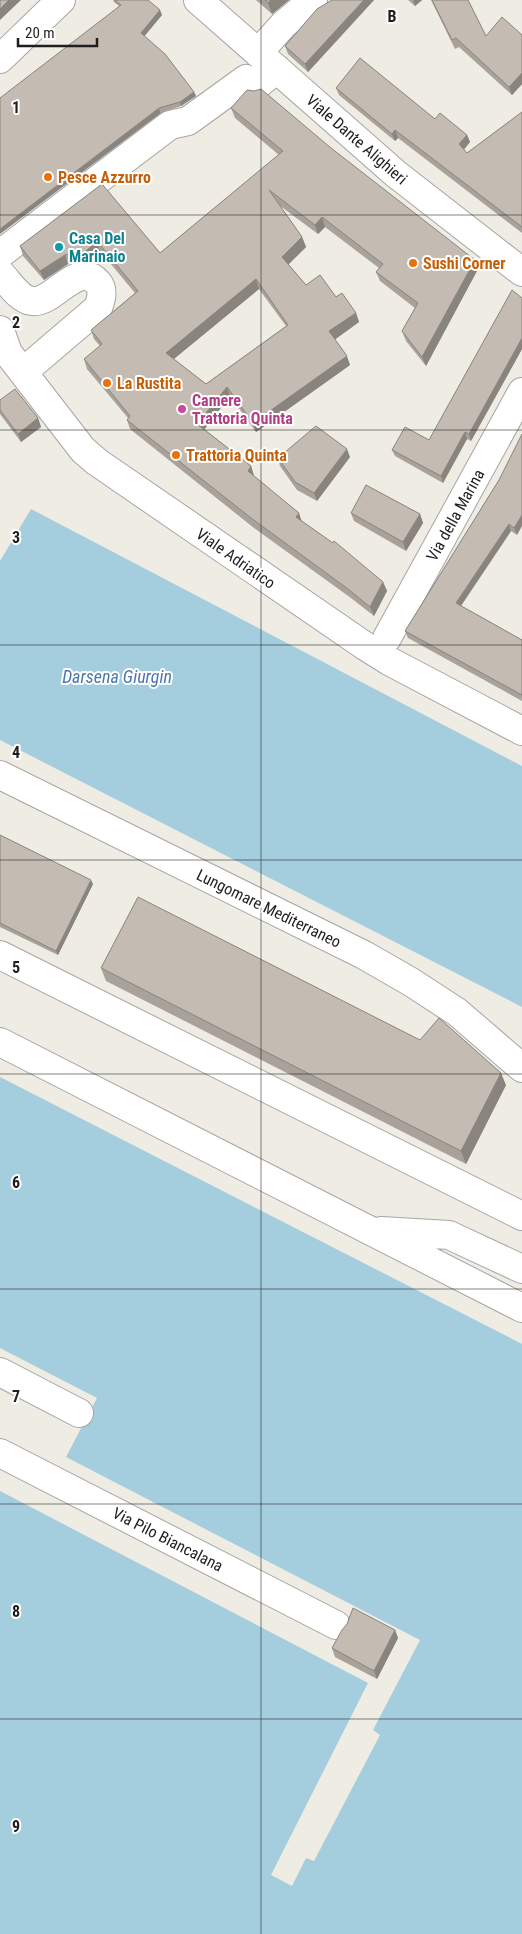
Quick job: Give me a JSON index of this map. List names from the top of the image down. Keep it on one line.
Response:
{"streets":{"street":["Viale Dante Alighieri","Via della Marina","Viale Adriatico","Lungomare Mediterraneo","Via Pilo Biancalana"]},"water":["Darsena Giurgin"],"places":["Pesce Azzurro","Casa Del Marinaio","Sushi Corner","La Rustita","Camere Trattoria Quinta","Trattoria Quinta"],"scale_bar":"20 m","grid":{"columns":["B"],"rows":["1","2","3","4","5","6","7","8","9"]}}
